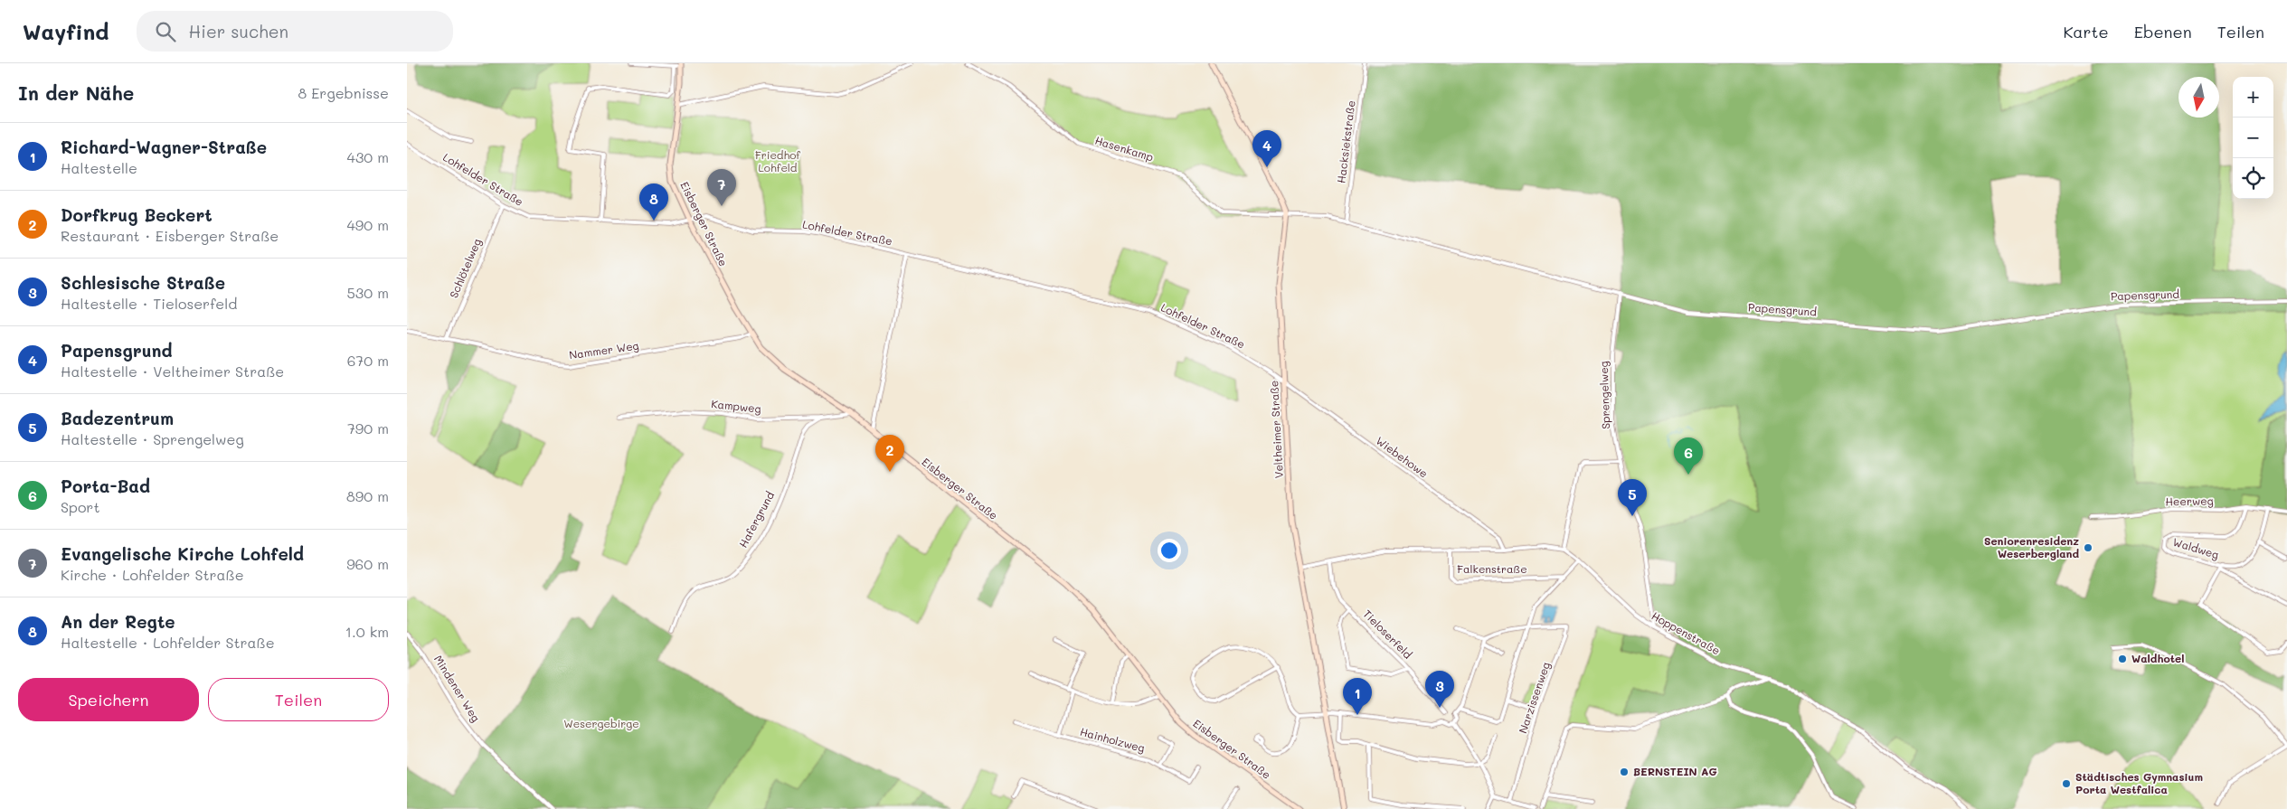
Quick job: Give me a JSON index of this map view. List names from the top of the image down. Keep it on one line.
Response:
{"streets":{"main road":["Eisberger Straße","Veltheimer Straße"],"street":["Hacksiekstraße","Hasenkamp","Lohfelder Straße","Schlötelweg","Papensgrund","Nammer Weg","Sprengelweg","Kampweg","Wiebehowe","Heerweg","Hafergrund","Waldweg","Falkenstraße","Hoppenstraße","Tieloserfeld","Mindener Weg","Narzissenweg","Hainholzweg"]},"crossings":[["Hacksiekstraße","Papensgrund"],["Hasenkamp","Papensgrund"],["Hasenkamp","Veltheimer Straße"],["Lohfelder Straße","Eisberger Straße"],["Lohfelder Straße","Schlötelweg"],["Lohfelder Straße","Veltheimer Straße"],["Lohfelder Straße","Wiebehowe"],["Eisberger Straße","Nammer Weg"],["Eisberger Straße","Kampweg"],["Schlötelweg","Nammer Weg"],["Papensgrund","Sprengelweg"],["Papensgrund","Veltheimer Straße"],["Sprengelweg","Hoppenstraße"],["Kampweg","Hafergrund"],["Veltheimer Straße","Wiebehowe"],["Heerweg","Waldweg"]],"parks":["Friedhof Lohfeld","Wesergebirge"],"places":["Seniorenresidenz Weserbergland","Waldhotel","BERNSTEIN AG","Städtisches Gymnasium Porta Westfalica"],"north":"bottom","page":{"header":"Wayfind","search":"Hier suchen","nav":["Karte","Ebenen","Teilen"],"heading":["In der Nähe","8 Ergebnisse"],"map_buttons":["+","−"],"list":[{"mark":"1","name":"Richard-Wagner-Straße","note":"Haltestelle","value":"430 m"},{"mark":"2","name":"Dorfkrug Beckert","note":"Restaurant · Eisberger Straße","value":"490 m"},{"mark":"3","name":"Schlesische Straße","note":"Haltestelle · Tieloserfeld","value":"530 m"},{"mark":"4","name":"Papensgrund","note":"Haltestelle · Veltheimer Straße","value":"670 m"},{"mark":"5","name":"Badezentrum","note":"Haltestelle · Sprengelweg","value":"790 m"},{"mark":"6","name":"Porta-Bad","note":"Sport","value":"890 m"},{"mark":"7","name":"Evangelische Kirche Lohfeld","note":"Kirche · Lohfelder Straße","value":"960 m"},{"mark":"8","name":"An der Regte","note":"Haltestelle · Lohfelder Straße","value":"1.0 km"}],"pins":["4","7","8","2","6","5","3","1"],"buttons":["Speichern","Teilen"]}}
